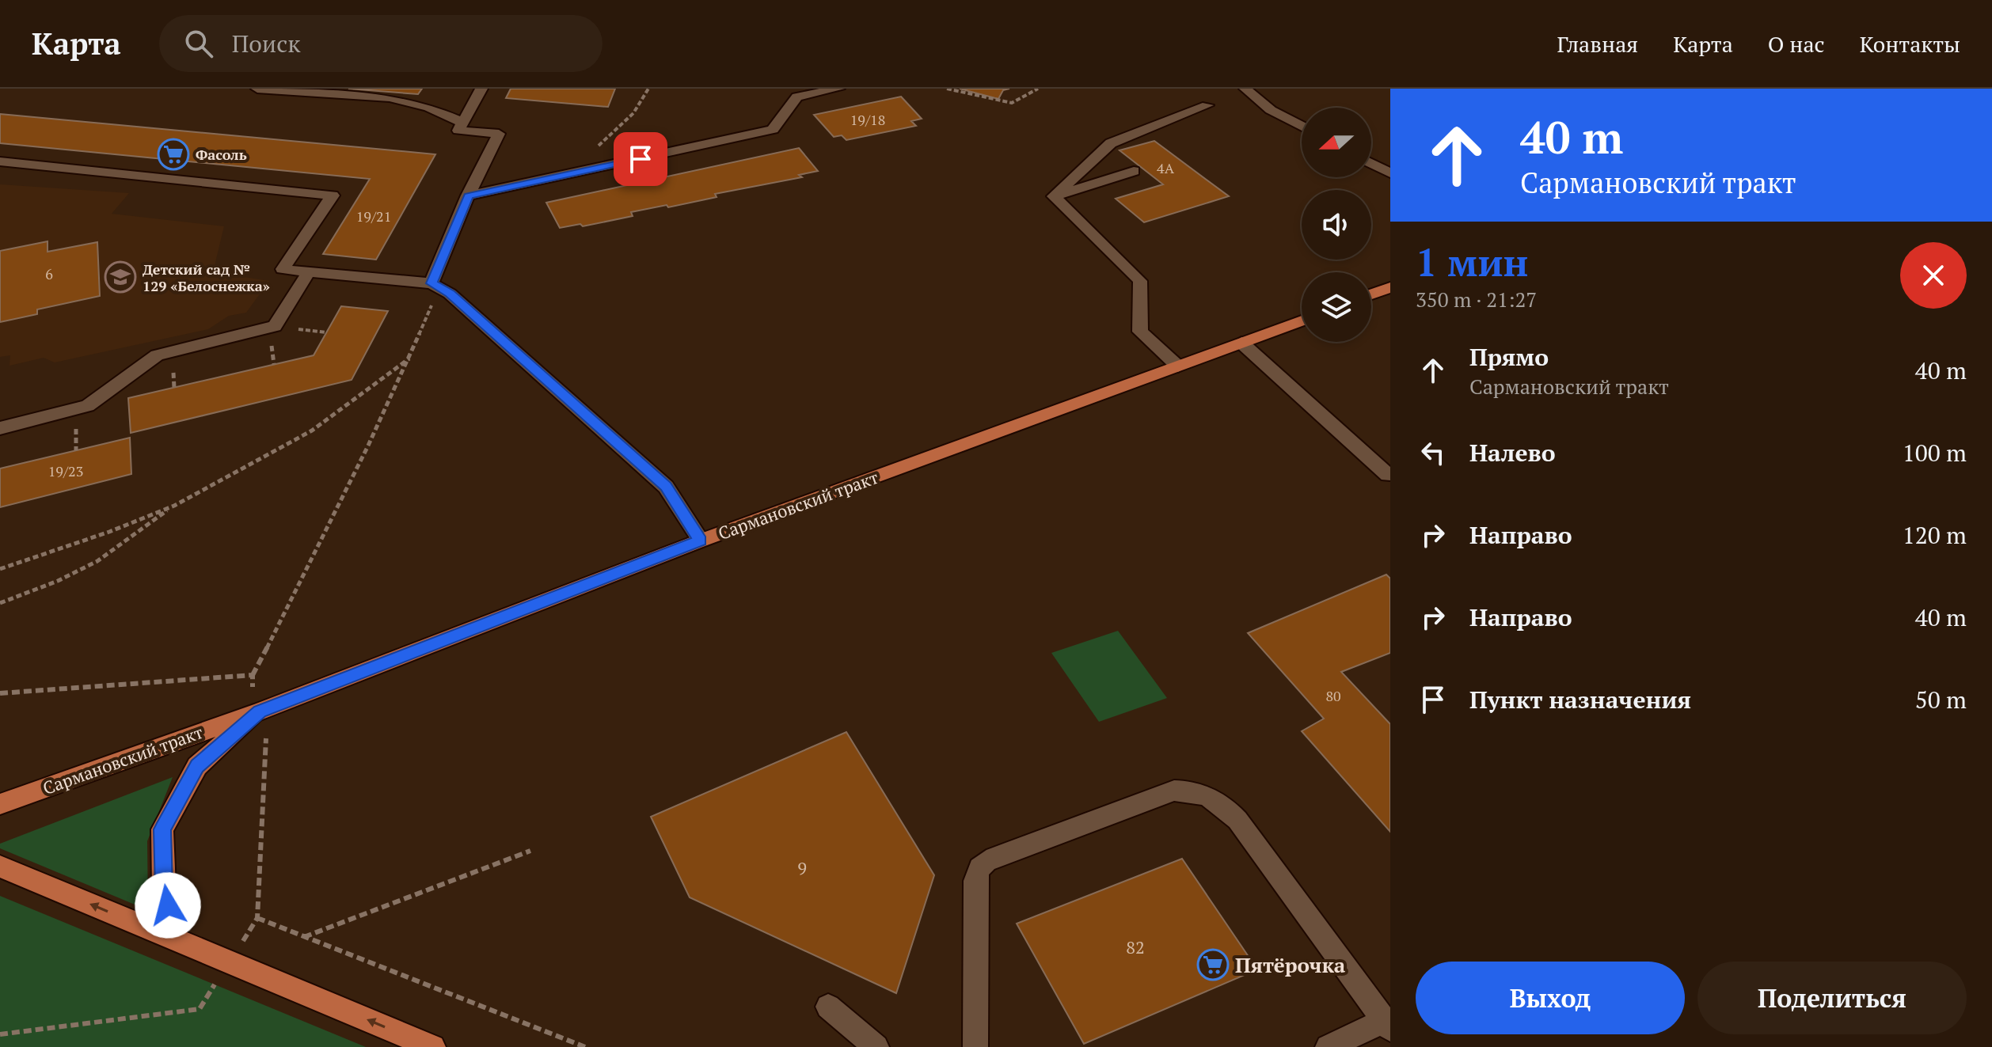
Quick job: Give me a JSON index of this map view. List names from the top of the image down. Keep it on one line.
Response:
{"streets":{"main road":["Сармановский тракт"]},"places":{"supermarket":["Фасоль","Пятёрочка"],"school or university":["Детский сад № 129 «Белоснежка»"]},"house_numbers":["19/18","4А","19/21","6","19/23","80","9","82"],"north":"left","page":{"header":"Карта","search":"Поиск","nav":["Главная","Карта","О нас","Контакты"],"turn":["40 m","Сармановский тракт"],"heading":["1 мин","350 m · 21:27"],"list":[{"name":"Прямо","note":"Сармановский тракт","value":"40 m"},{"name":"Налево","value":"100 m"},{"name":"Направо","value":"120 m"},{"name":"Направо","value":"40 m"},{"name":"Пункт назначения","value":"50 m"}],"buttons":["Выход","Поделиться"]}}
